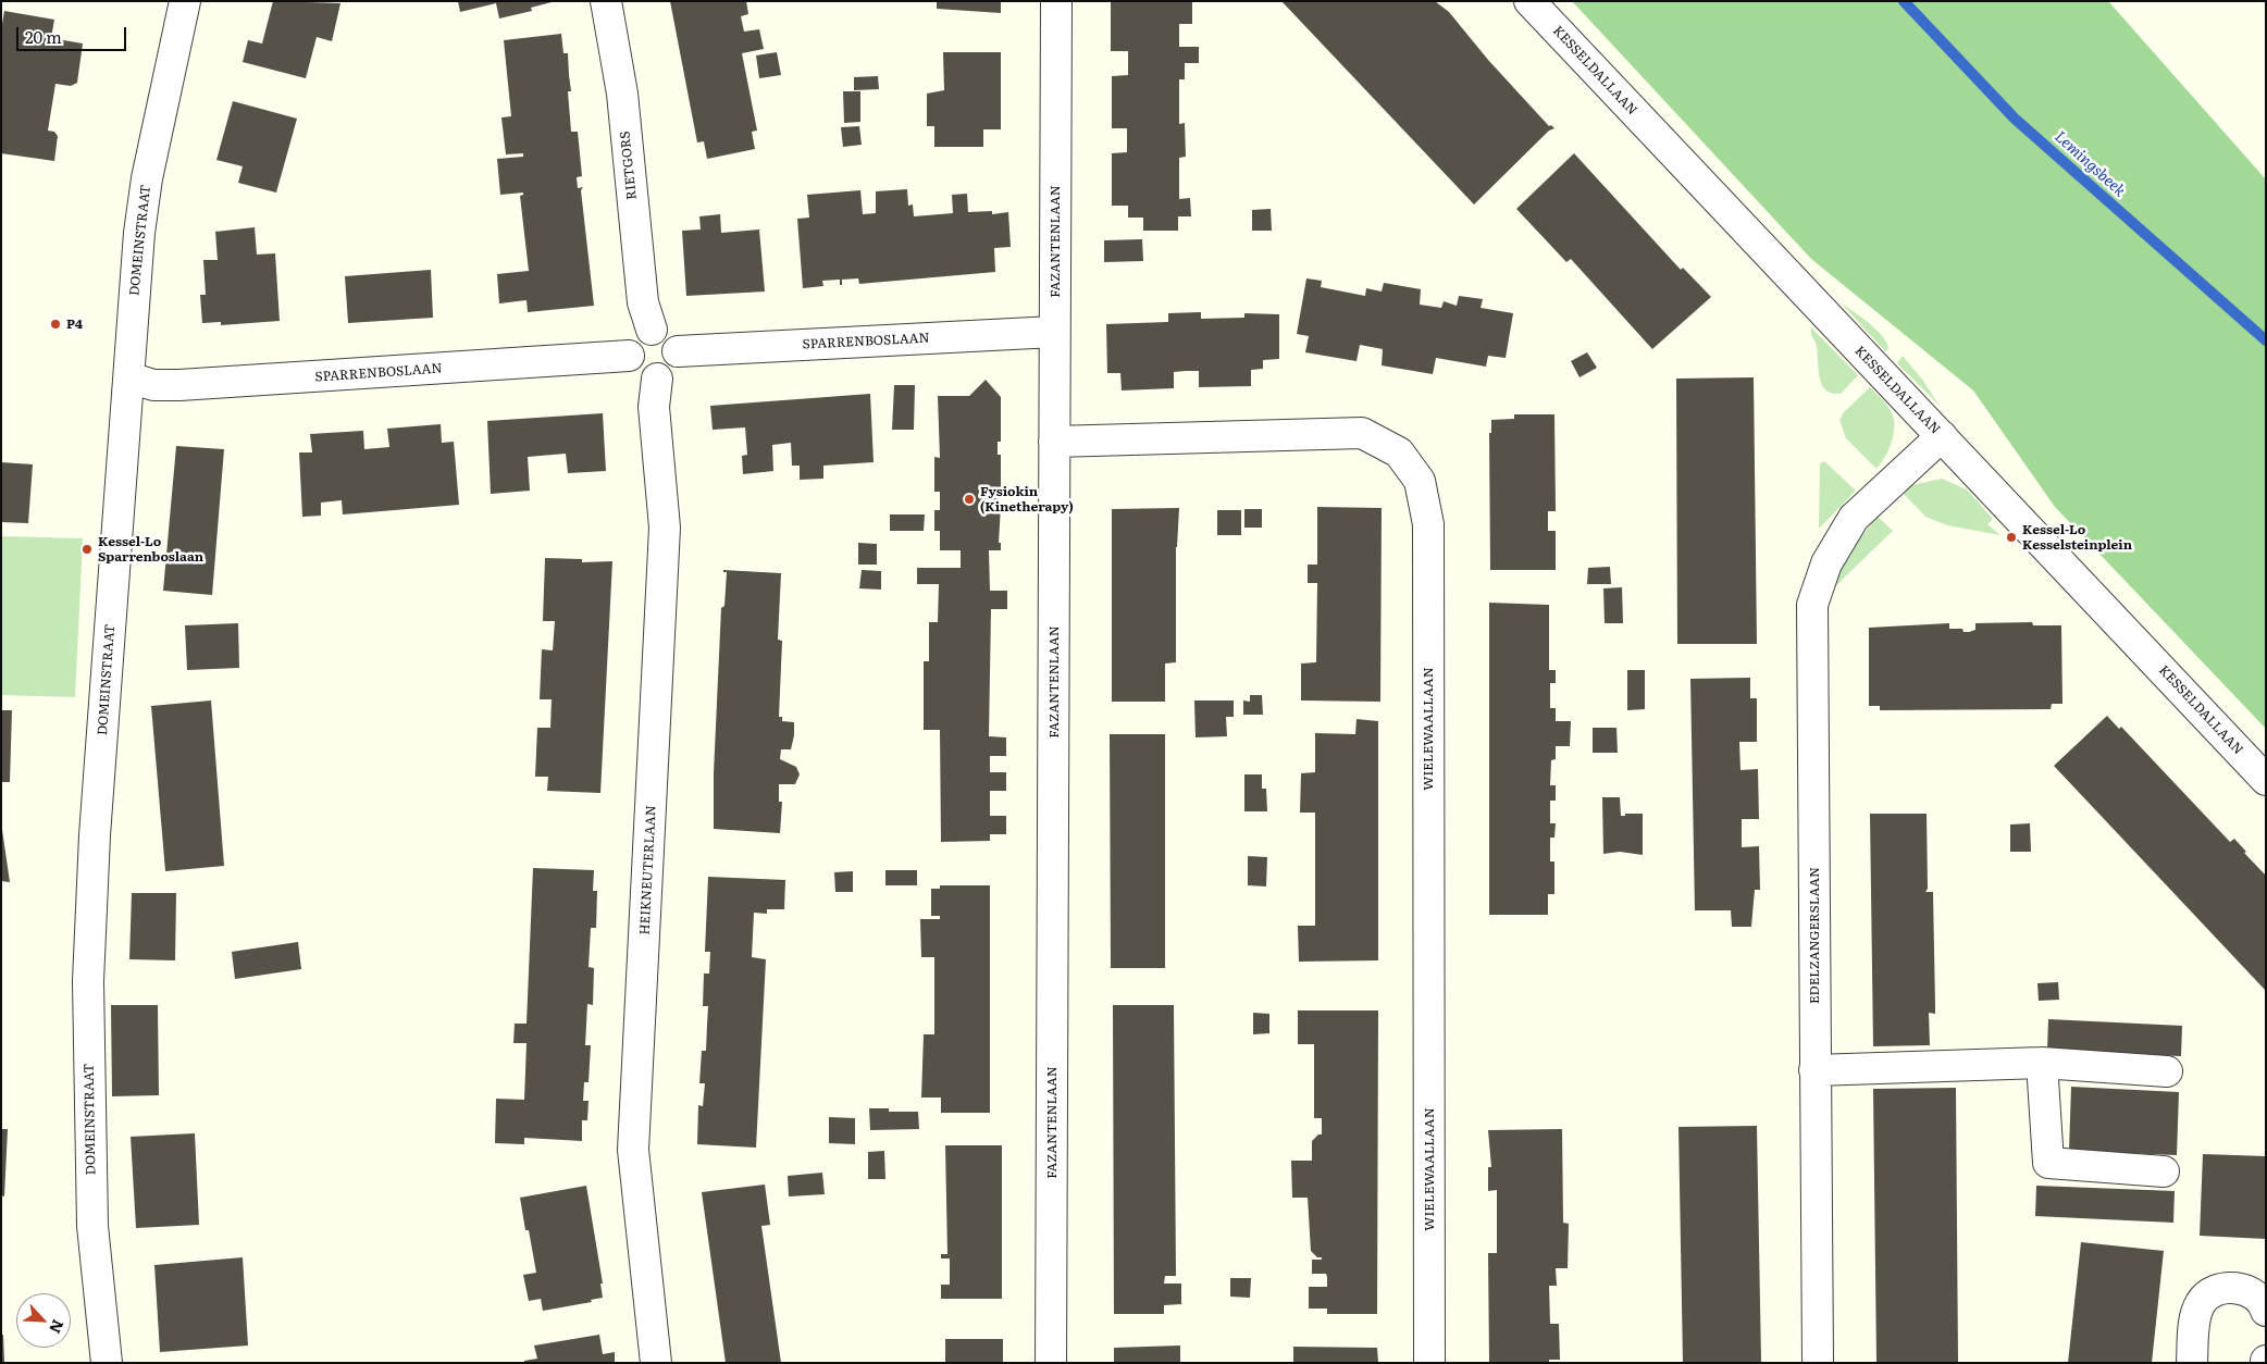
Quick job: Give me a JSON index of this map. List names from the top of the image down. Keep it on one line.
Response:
{"streets":{"street":["KESSELDALLAAN","RIETGORS","DOMEINSTRAAT","FAZANTENLAAN","SPARRENBOSLAAN","WIELEWAALLAAN","HEIKNEUTERLAAN","EDELZANGERSLAAN"]},"crossings":[["KESSELDALLAAN","EDELZANGERSLAAN"],["RIETGORS","SPARRENBOSLAAN"],["RIETGORS","HEIKNEUTERLAAN"],["DOMEINSTRAAT","SPARRENBOSLAAN"],["FAZANTENLAAN","SPARRENBOSLAAN"],["FAZANTENLAAN","WIELEWAALLAAN"],["SPARRENBOSLAAN","HEIKNEUTERLAAN"]],"water":["Lemingsbeek"],"places":["P4","Fysiokin (Kinetherapy)","Kessel-Lo Kesselsteinplein","Kessel-Lo Sparrenboslaan"],"scale_bar":"20 m","north":"bottom right"}
